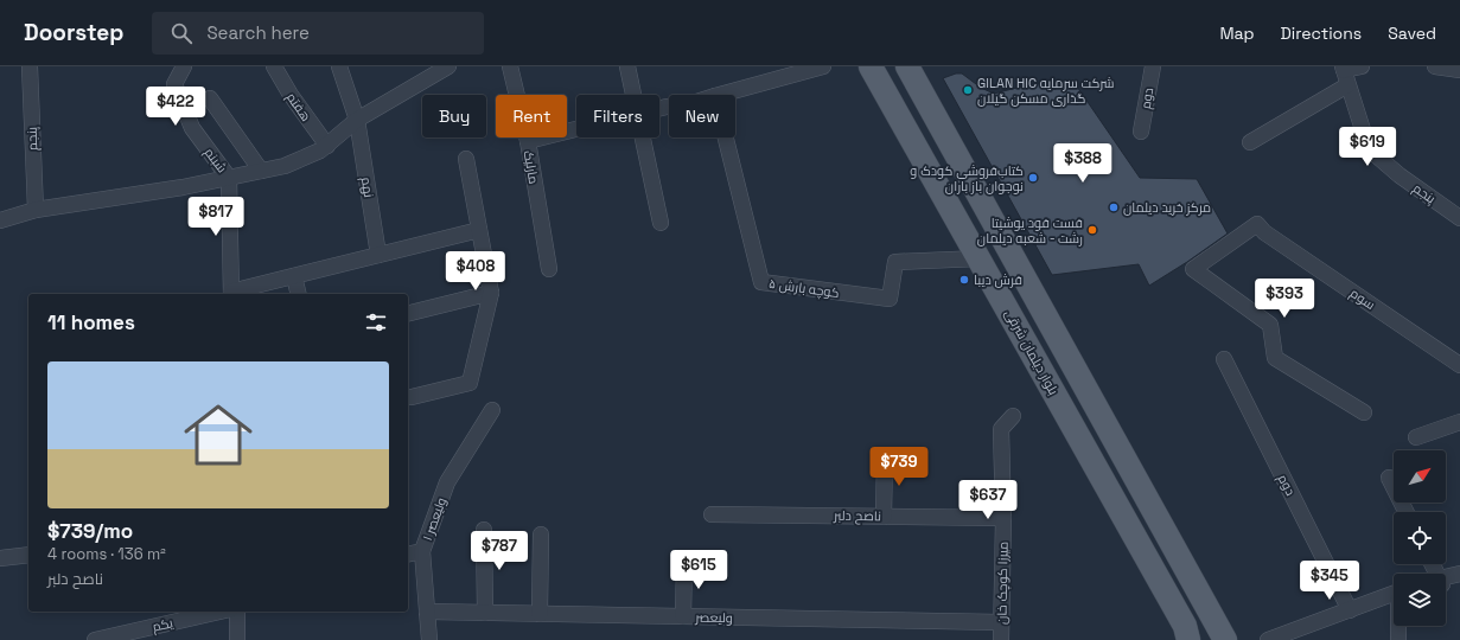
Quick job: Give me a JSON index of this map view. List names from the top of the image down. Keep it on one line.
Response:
{"streets":{"main road":["بلوار دیلمان شرقی"],"street":["دوم","هفتم","پنجم","شبنم","مارلیک","نهم","کوچه بارش ۵","سوم","ناصح دلبر","ولیعصر ۱","میرزا کوچک خان","ولیعصر","یکم"]},"crossings":[["کوچه بارش ۵","بلوار دیلمان شرقی"],["ناصح دلبر","میرزا کوچک خان"],["ولیعصر ۱","ولیعصر"],["میرزا کوچک خان","ولیعصر"]],"places":["GILAN HIC شرکت سرمایه گذاری مسکن گیلان","کتاب‌فروشی کودک و نوجوان باز باران","مرکز خرید دیلمان","فست فود یوشیتا رشت - شعبه دیلمان","فرش دیبا"],"north":"top right","page":{"header":"Doorstep","search":"Search here","nav":["Map","Directions","Saved"],"price":["$422","$619","$388","$817","$408","$393","$739","$637","$787","$615","$345"],"chip":["Buy","Rent","Filters","New"],"heading":"11 homes","list":[{"name":"$739/mo","note":"4 rooms · 136 m² · ناصح دلبر"}]}}
